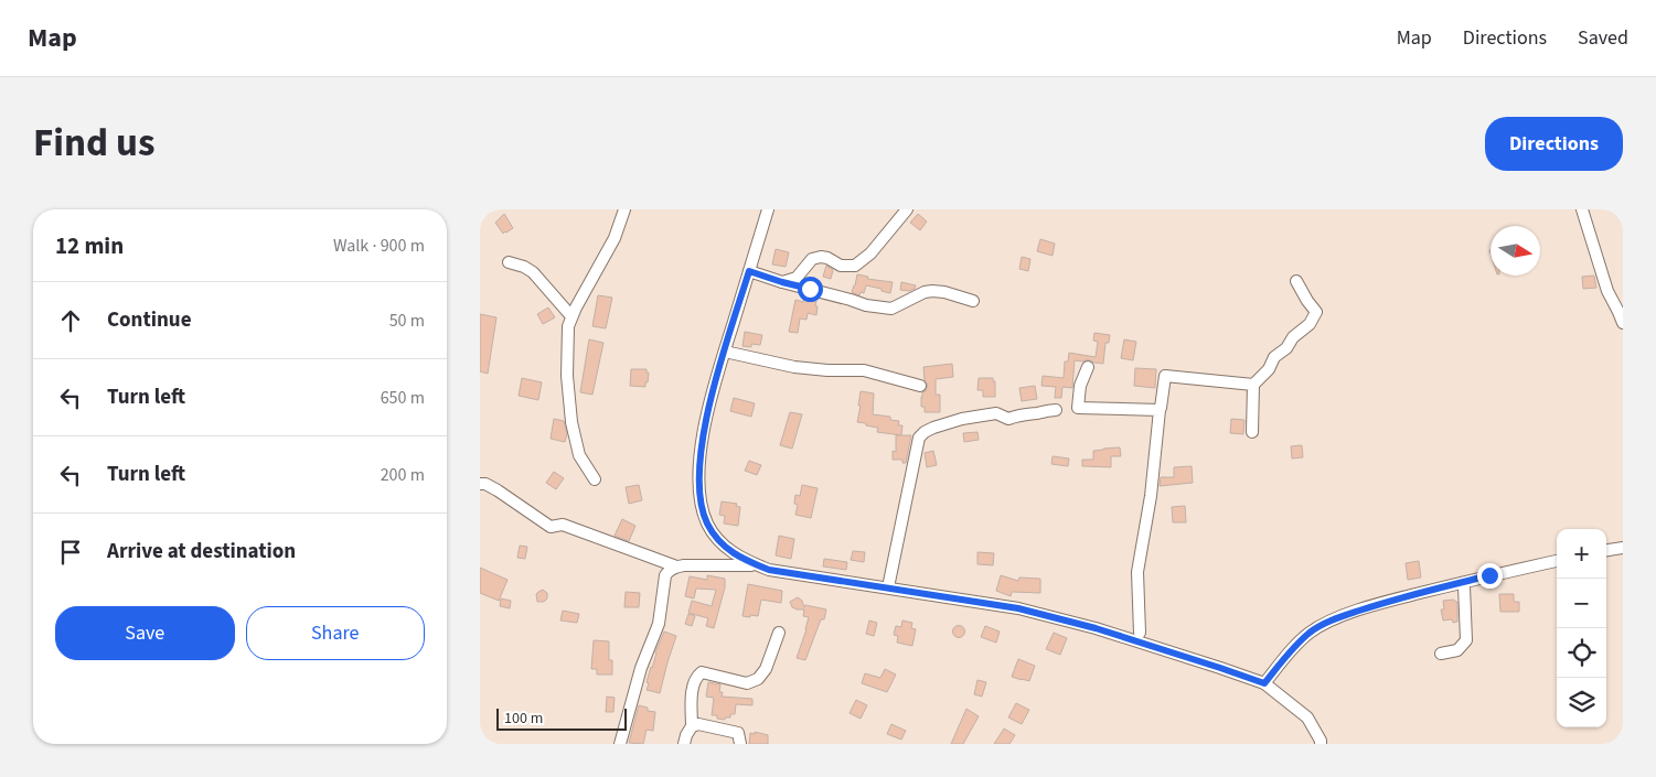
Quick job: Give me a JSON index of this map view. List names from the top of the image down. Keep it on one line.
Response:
{"scale_bar":"100 m","north":"right","page":{"header":"Map","nav":["Map","Directions","Saved"],"title":"Find us","buttons":["Directions",["Save","Share"]],"heading":["12 min","Walk · 900 m"],"list":[["Continue","50 m"],["Turn left","650 m"],["Turn left","200 m"],"Arrive at destination"],"map_buttons":["+","−"],"scale":"100 m"}}
